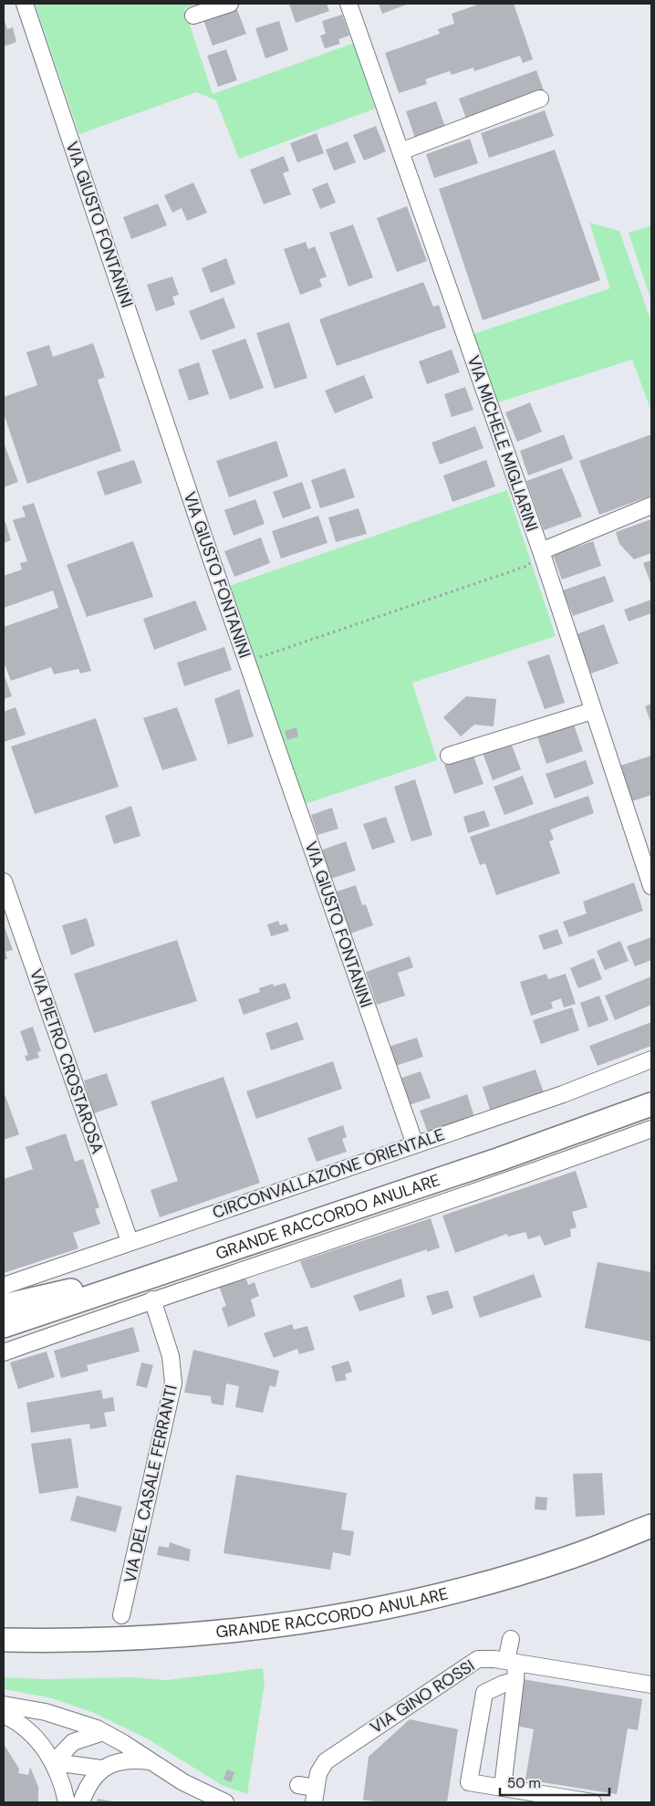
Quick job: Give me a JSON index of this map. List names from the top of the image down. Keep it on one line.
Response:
{"streets":{"highway":["GRANDE RACCORDO ANULARE"],"street":["VIA GIUSTO FONTANINI","VIA MICHELE MIGLIARINI","VIA PIETRO CROSTAROSA","CIRCONVALLAZIONE ORIENTALE","VIA DEL CASALE FERRANTI","VIA GINO ROSSI"]},"crossings":[["VIA GIUSTO FONTANINI","CIRCONVALLAZIONE ORIENTALE"],["VIA PIETRO CROSTAROSA","CIRCONVALLAZIONE ORIENTALE"]],"scale_bar":"50 m"}
